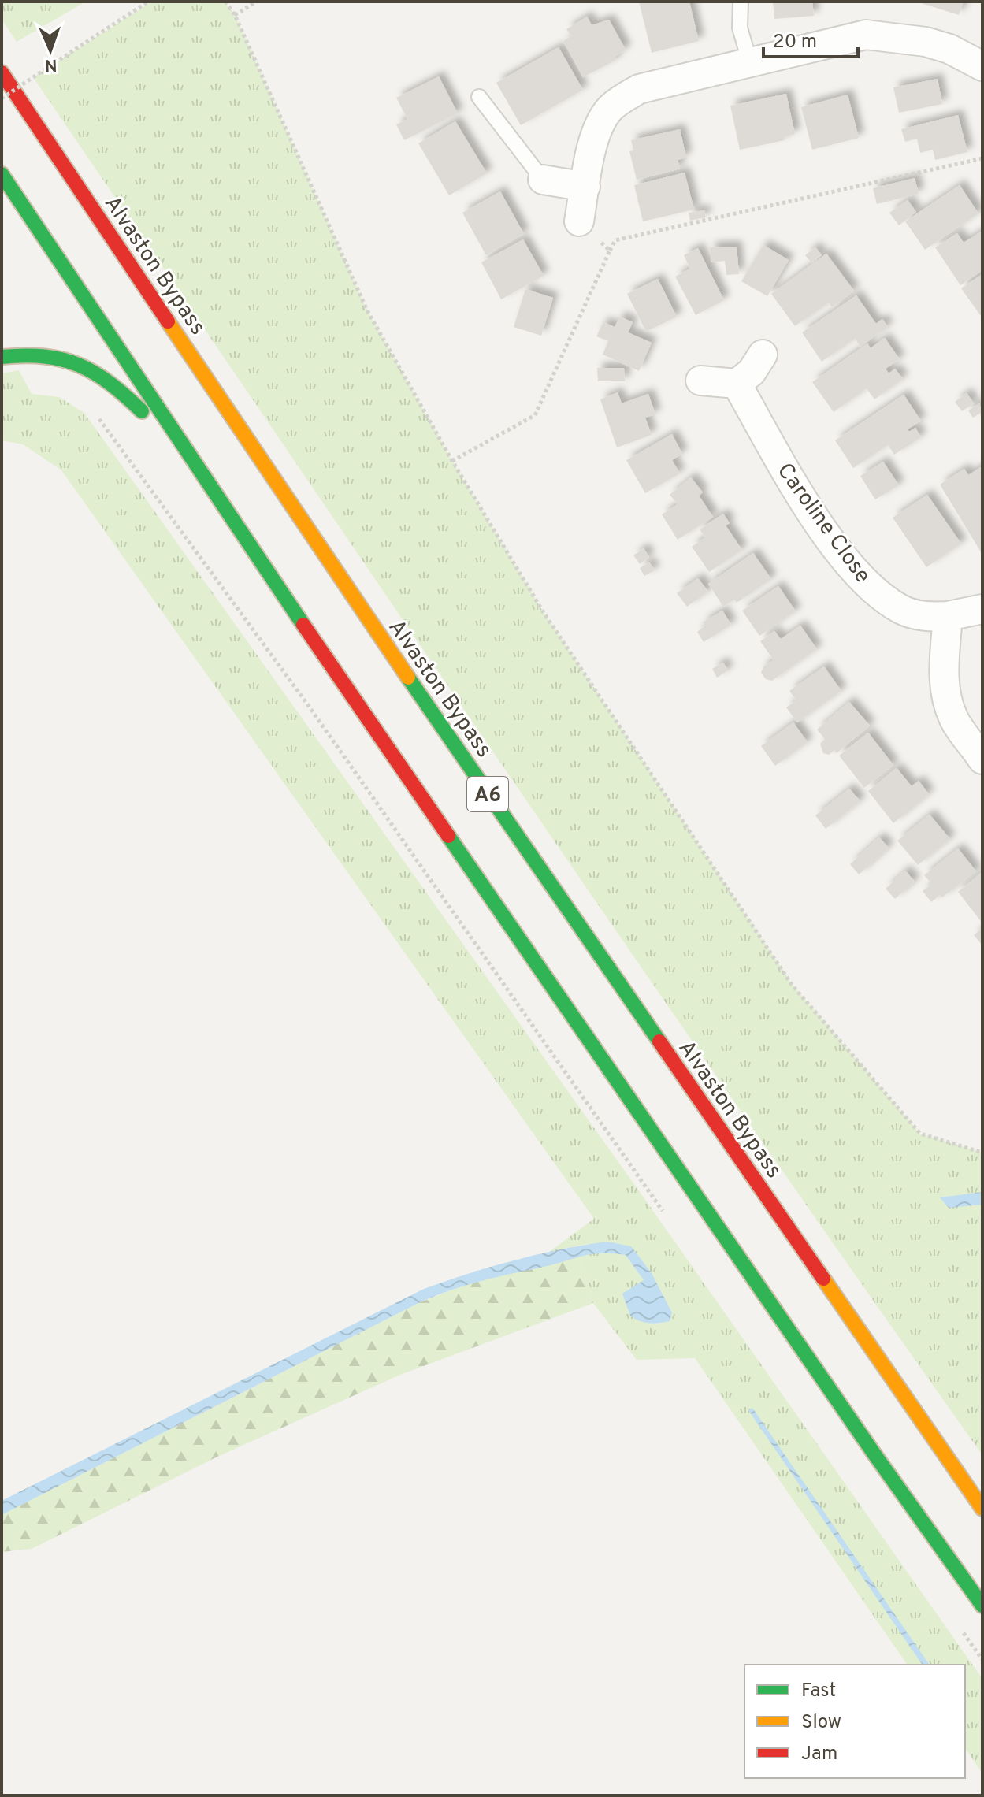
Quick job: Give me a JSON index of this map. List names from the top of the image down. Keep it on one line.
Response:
{"streets":{"highway":["Alvaston Bypass","A6"],"street":["Caroline Close"]},"legend":["Fast","Slow","Jam"],"scale_bar":"20 m","north":"bottom"}
